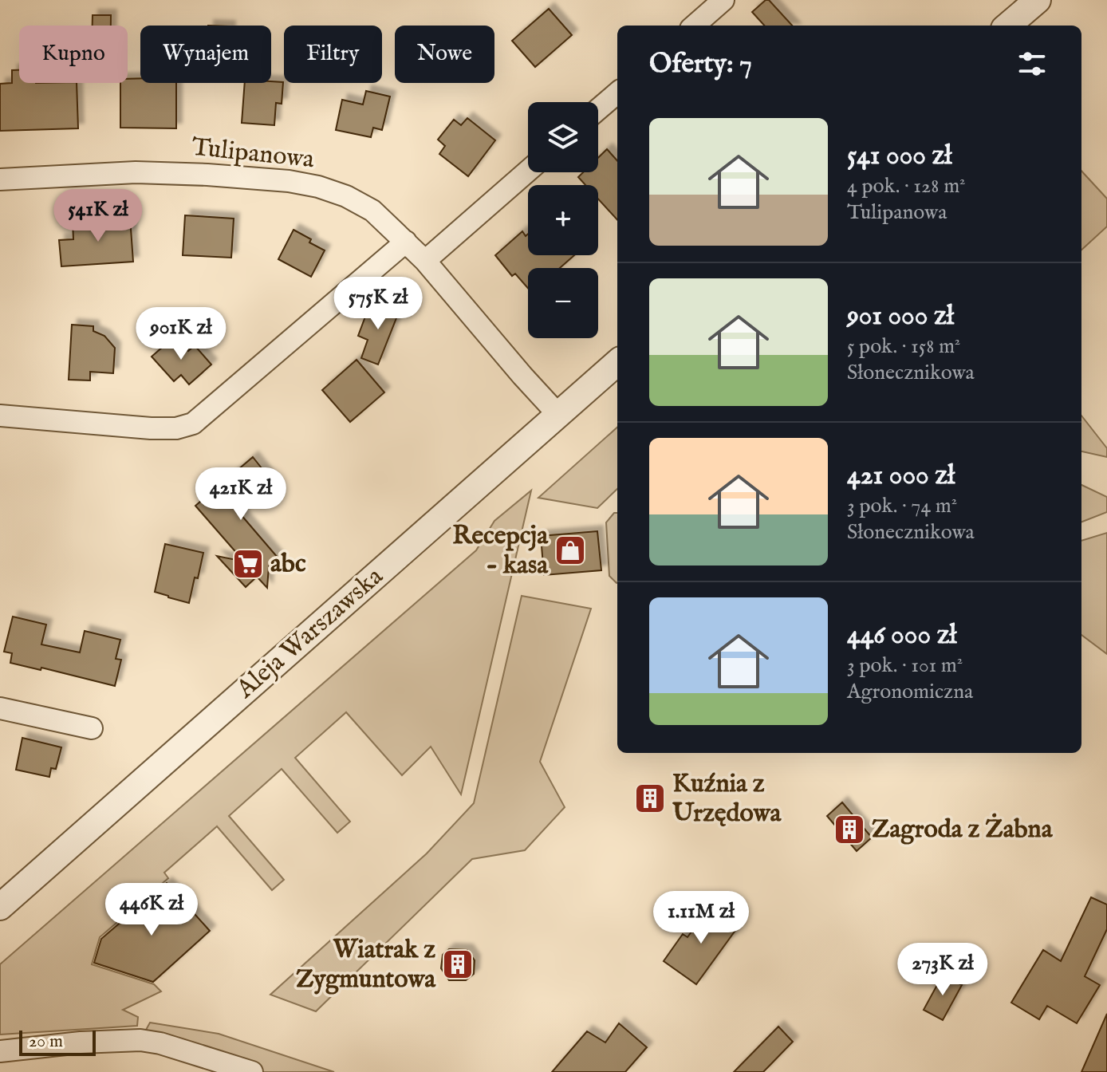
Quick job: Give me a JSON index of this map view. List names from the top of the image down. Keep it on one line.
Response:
{"streets":{"street":["Tulipanowa","Aleja Warszawska"]},"crossings":[["Tulipanowa","Aleja Warszawska"]],"places":{"shop":["Recepcja - kasa"],"supermarket":["abc"],"building":["Kuźnia z Urzędowa","Zagroda z Żabna","Wiatrak z Zygmuntowa"]},"scale_bar":"20 m","page":{"chip":["Kupno","Wynajem","Filtry","Nowe"],"heading":"Oferty: 7","map_buttons":["+","−"],"list":[{"name":"541 000 zł","note":"4 pok. · 128 m² · Tulipanowa"},{"name":"901 000 zł","note":"5 pok. · 158 m² · Słonecznikowa"},{"name":"421 000 zł","note":"3 pok. · 74 m² · Słonecznikowa"},{"name":"446 000 zł","note":"3 pok. · 101 m² · Agronomiczna"}],"price":["541K zł","575K zł","901K zł","421K zł","446K zł","1.11M zł","273K zł"],"scale":"20 m"}}
